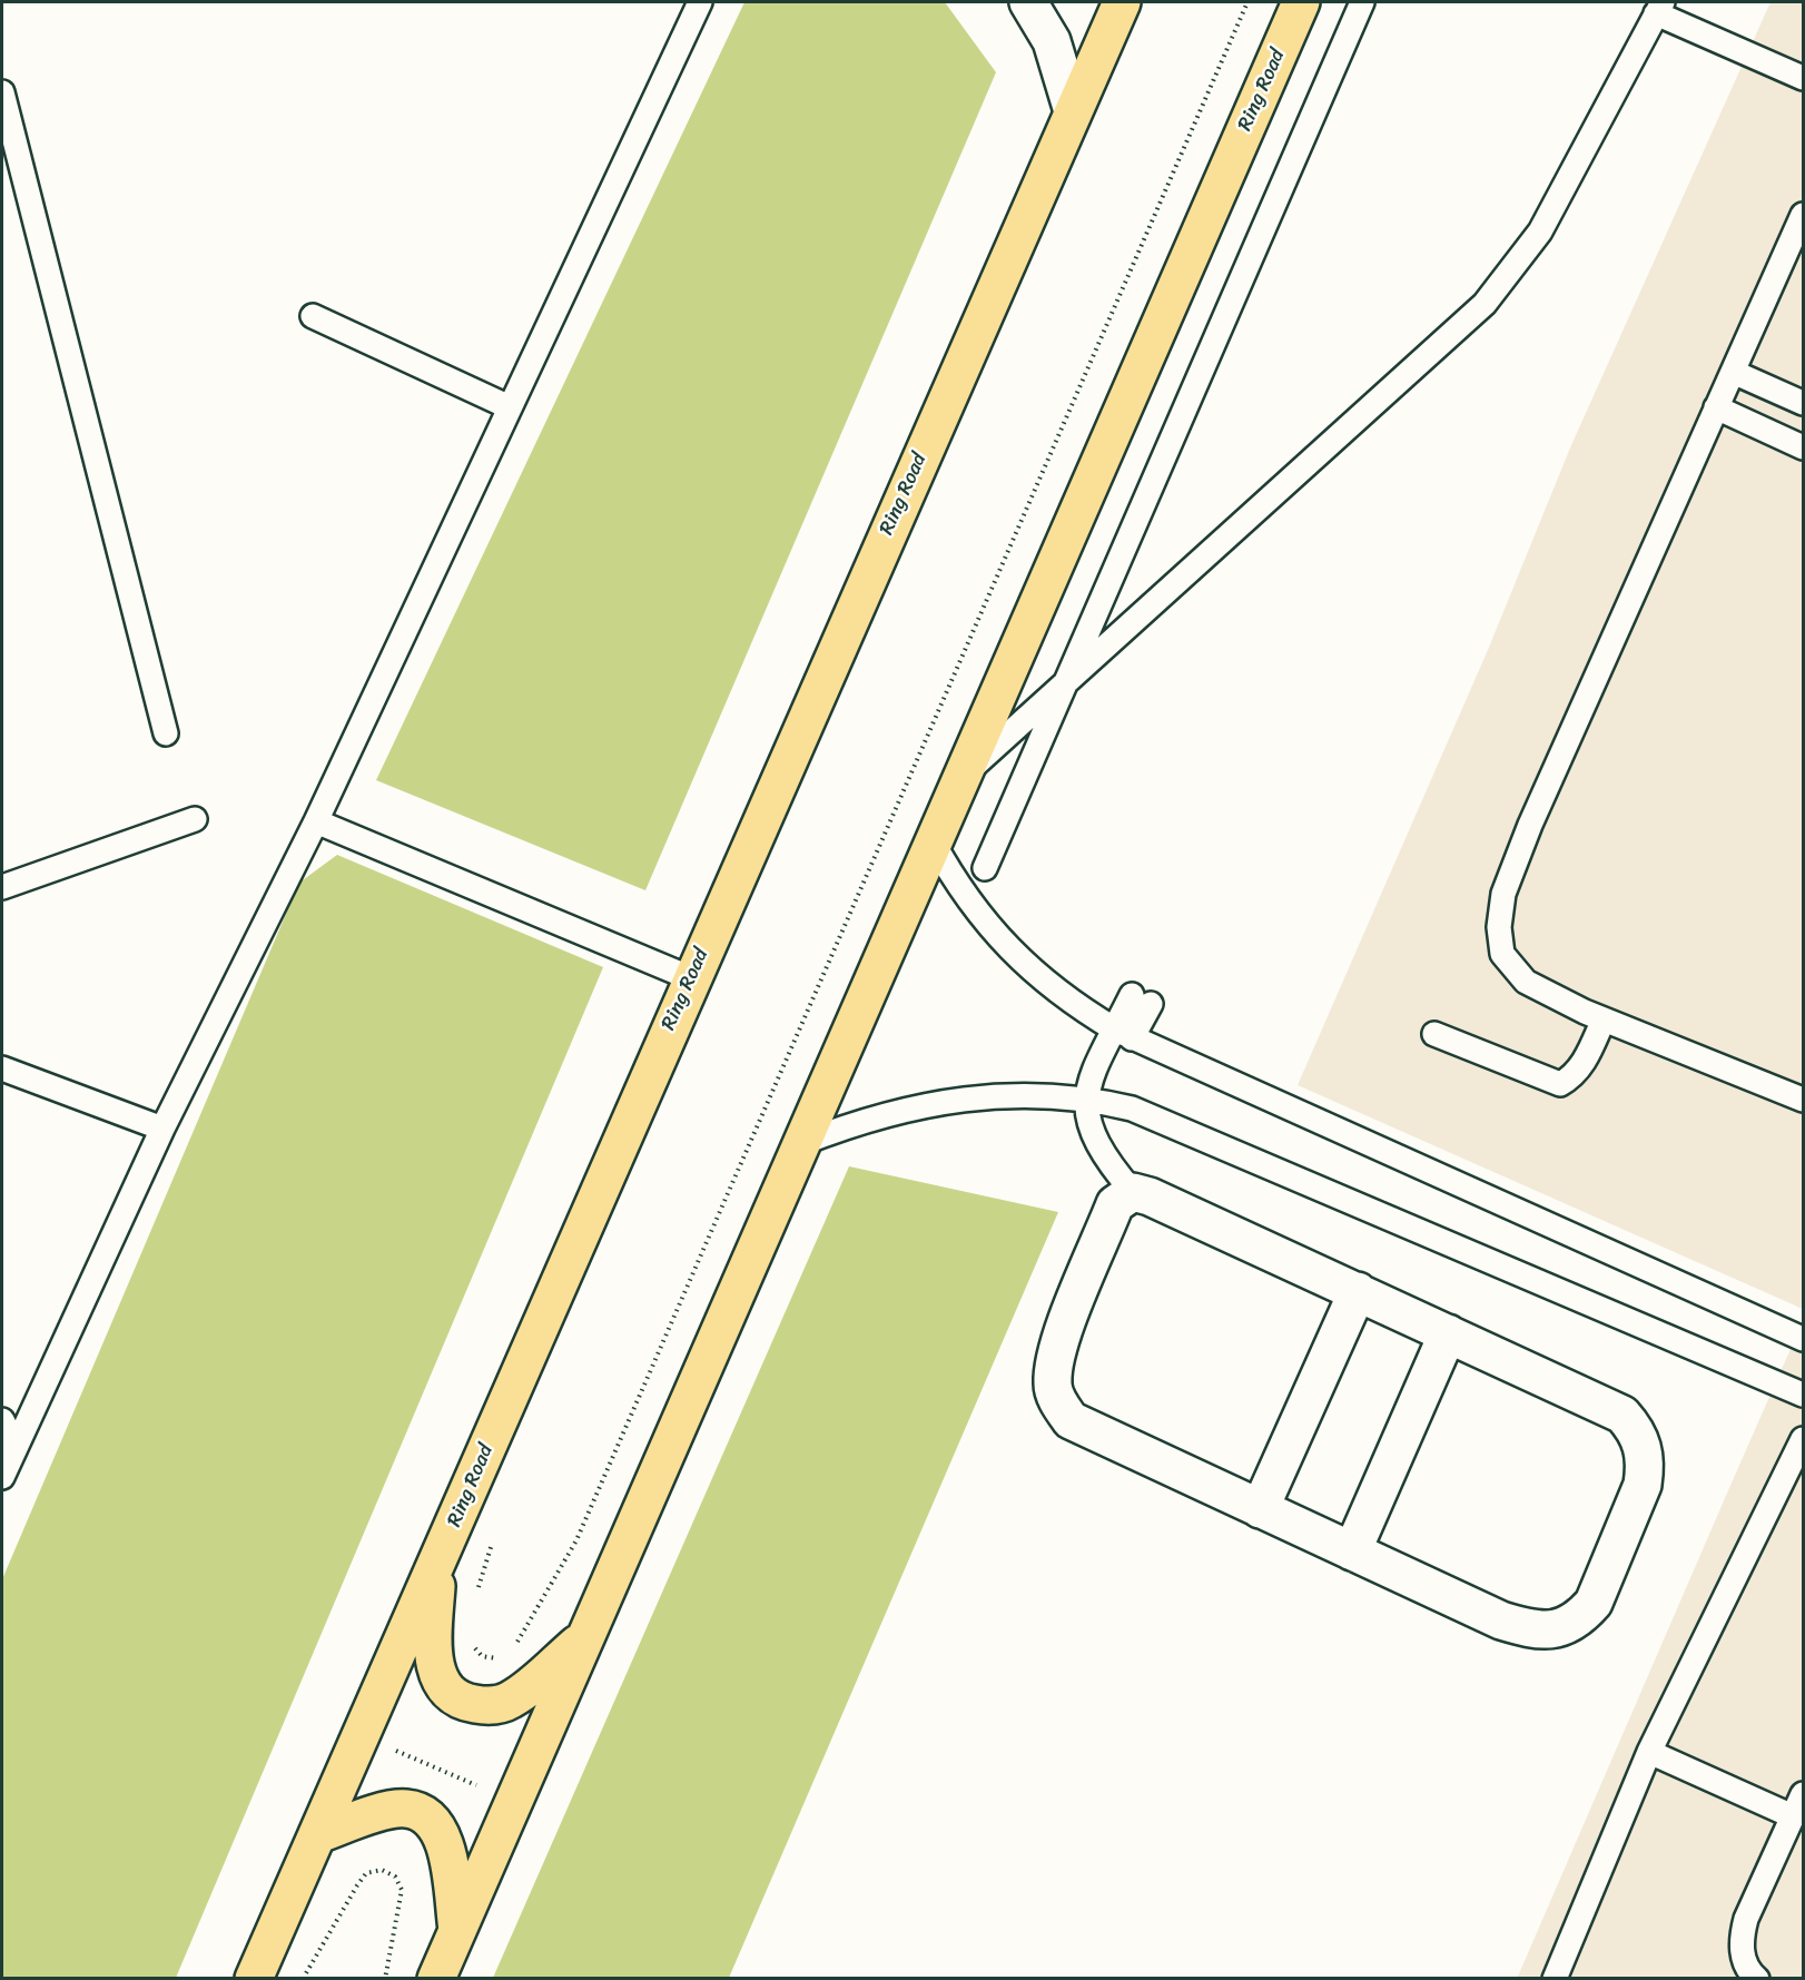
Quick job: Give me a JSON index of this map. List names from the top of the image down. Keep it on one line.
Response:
{"streets":{"main road":["Ring Road"]}}
